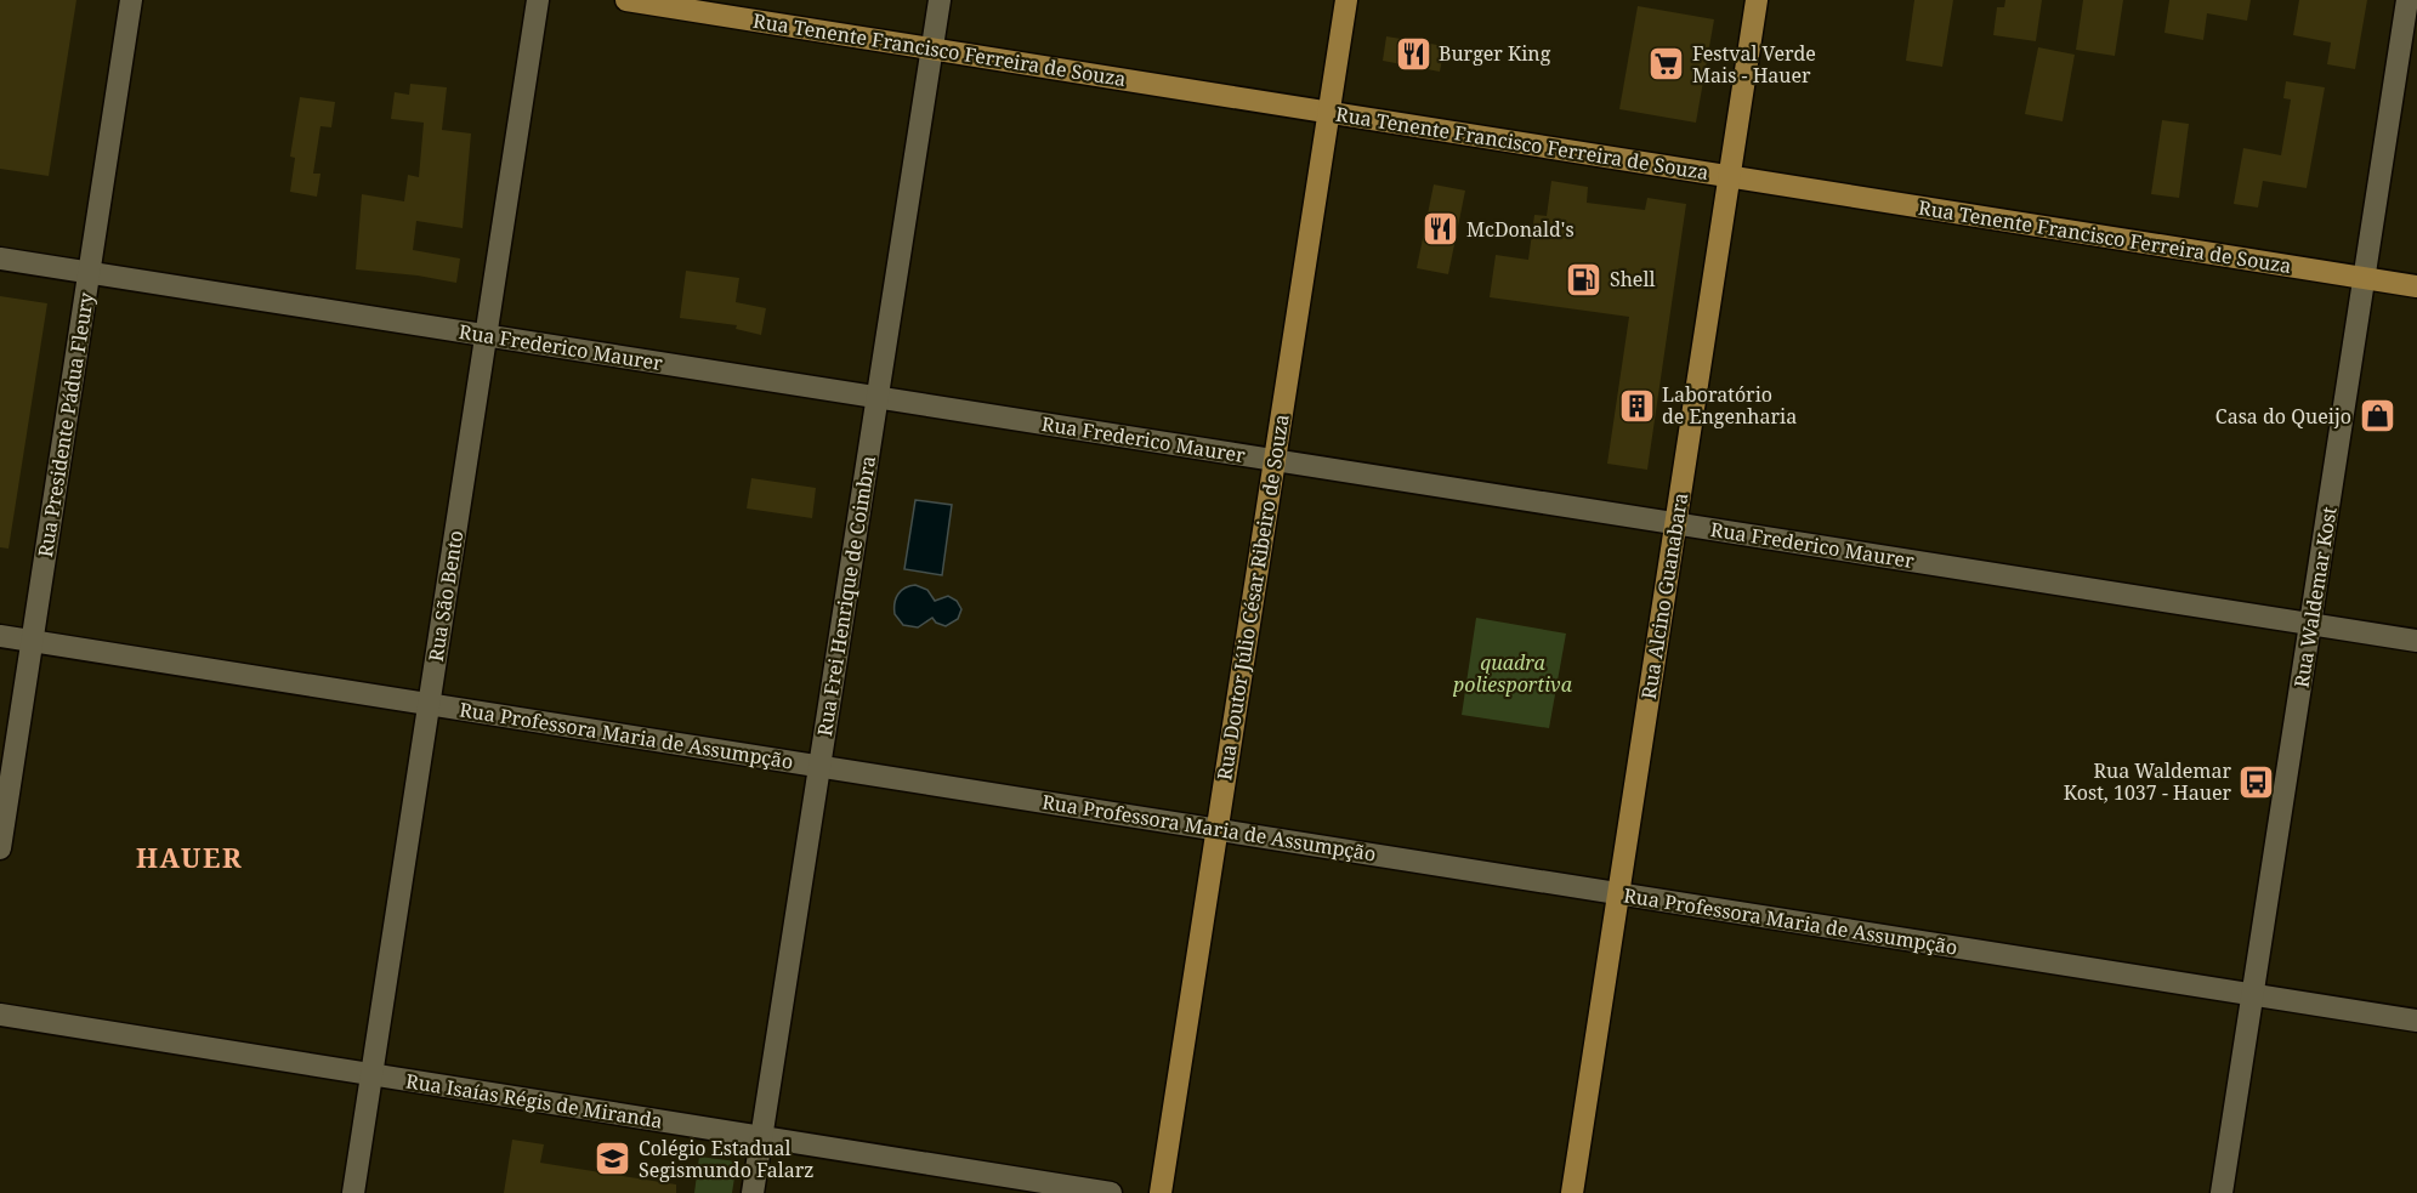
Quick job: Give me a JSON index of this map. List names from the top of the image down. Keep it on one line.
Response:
{"streets":{"main road":["Rua Tenente Francisco Ferreira de Souza","Rua Alcino Guanabara","Rua Doutor Júlio César Ribeiro de Souza"],"street":["Rua Frederico Maurer","Rua Presidente Pádua Fleury","Rua São Bento","Rua Frei Henrique de Coimbra","Rua Waldemar Kost","Rua Professora Maria de Assumpção","Rua Isaías Régis de Miranda"]},"crossings":[["Rua Tenente Francisco Ferreira de Souza","Rua Frei Henrique de Coimbra"],["Rua Tenente Francisco Ferreira de Souza","Rua Alcino Guanabara"],["Rua Tenente Francisco Ferreira de Souza","Rua Doutor Júlio César Ribeiro de Souza"],["Rua Tenente Francisco Ferreira de Souza","Rua Waldemar Kost"],["Rua Frederico Maurer","Rua Presidente Pádua Fleury"],["Rua Frederico Maurer","Rua São Bento"],["Rua Frederico Maurer","Rua Frei Henrique de Coimbra"],["Rua Frederico Maurer","Rua Alcino Guanabara"],["Rua Frederico Maurer","Rua Doutor Júlio César Ribeiro de Souza"],["Rua Frederico Maurer","Rua Waldemar Kost"],["Rua Presidente Pádua Fleury","Rua Professora Maria de Assumpção"],["Rua São Bento","Rua Professora Maria de Assumpção"],["Rua São Bento","Rua Isaías Régis de Miranda"],["Rua Frei Henrique de Coimbra","Rua Professora Maria de Assumpção"],["Rua Frei Henrique de Coimbra","Rua Isaías Régis de Miranda"],["Rua Alcino Guanabara","Rua Professora Maria de Assumpção"],["Rua Doutor Júlio César Ribeiro de Souza","Rua Professora Maria de Assumpção"],["Rua Waldemar Kost","Rua Professora Maria de Assumpção"]],"districts":["HAUER"],"parks":["quadra poliesportiva"],"places":{"restaurant":["Burger King","McDonald's"],"supermarket":["Festval Verde Mais - Hauer"],"fuel station":["Shell"],"building":["Laboratório de Engenharia"],"shop":["Casa do Queijo"],"bus stop":["Rua Waldemar Kost, 1037 - Hauer"],"school or university":["Colégio Estadual Segismundo Falarz"]}}
